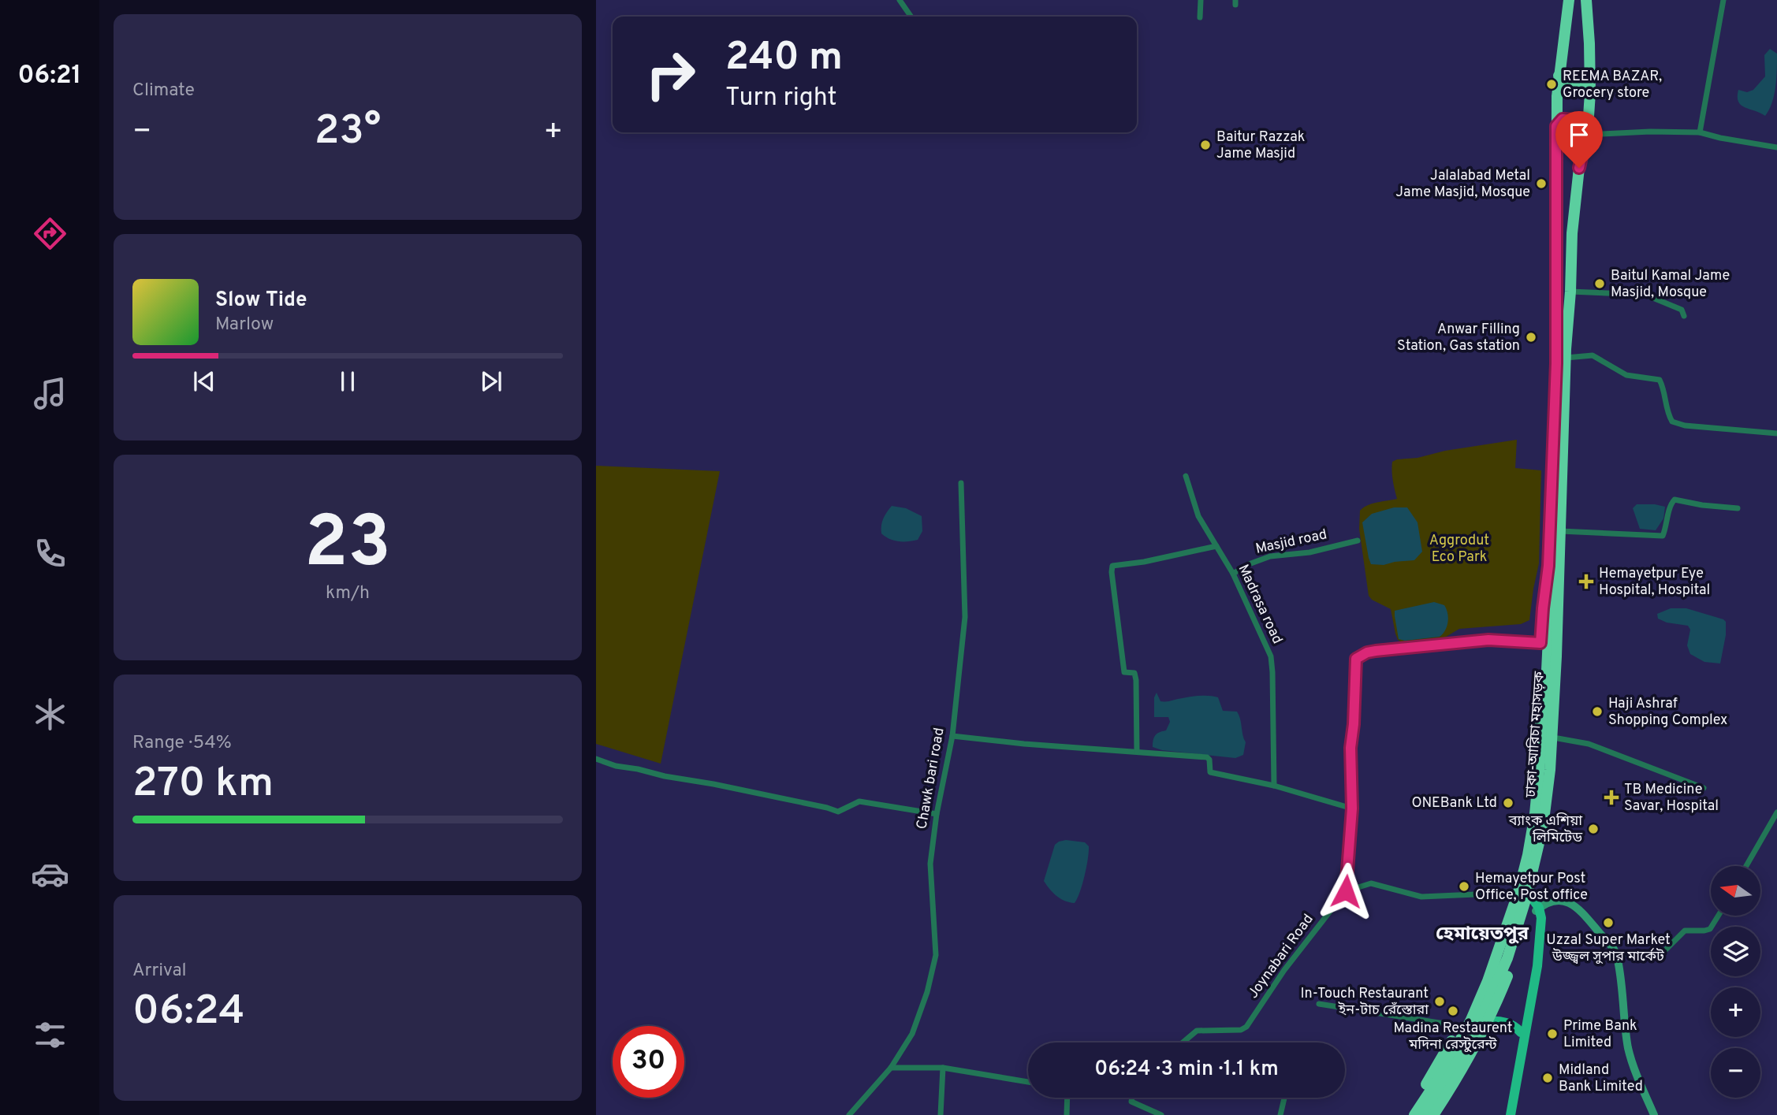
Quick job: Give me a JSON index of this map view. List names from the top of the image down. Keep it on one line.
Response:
{"streets":{"highway":["ঢাকা-আরিচা মহাসড়ক"],"street":["Masjid road","Madrasa road","Chawk bari road","Joynabari Road"]},"crossings":[["Masjid road","Madrasa road"]],"districts":["হেমায়েতপুর"],"parks":["Aggrodut Eco Park"],"places":{"other":["REEMA BAZAR, Grocery store","Baitur Razzak Jame Masjid","Jalalabad Metal Jame Masjid, Mosque","Baitul Kamal Jame Masjid, Mosque","Anwar Filling Station, Gas station","Haji Ashraf Shopping Complex","ONEBank Ltd","ব্যাংক এশিয়া লিমিটেড","Hemayetpur Post Office, Post office","Uzzal Super Market উজ্জ্বল সুপার মার্কেট","In-Touch Restaurant ইন-টাচ রেঁস্তোরা","Madina Restaurent মদিনা রেস্টুরেন্ট","Prime Bank Limited","Midland Bank Limited"],"health":["Hemayetpur Eye Hospital, Hospital","TB Medicine Savar, Hospital"]},"north":"left","page":{"tabs":"06:21","tile":["Climate",["23","km/h"],["Range · 54%","270 km"],["Arrival","06:24"]],"turn":["240 m","Turn right"],"heat":["−","23°","+"],"song":["Slow Tide","Marlow"],"map_buttons":["+","−"],"limit":"30","trip":"06:24 · 3 min · 1.1 km"}}
